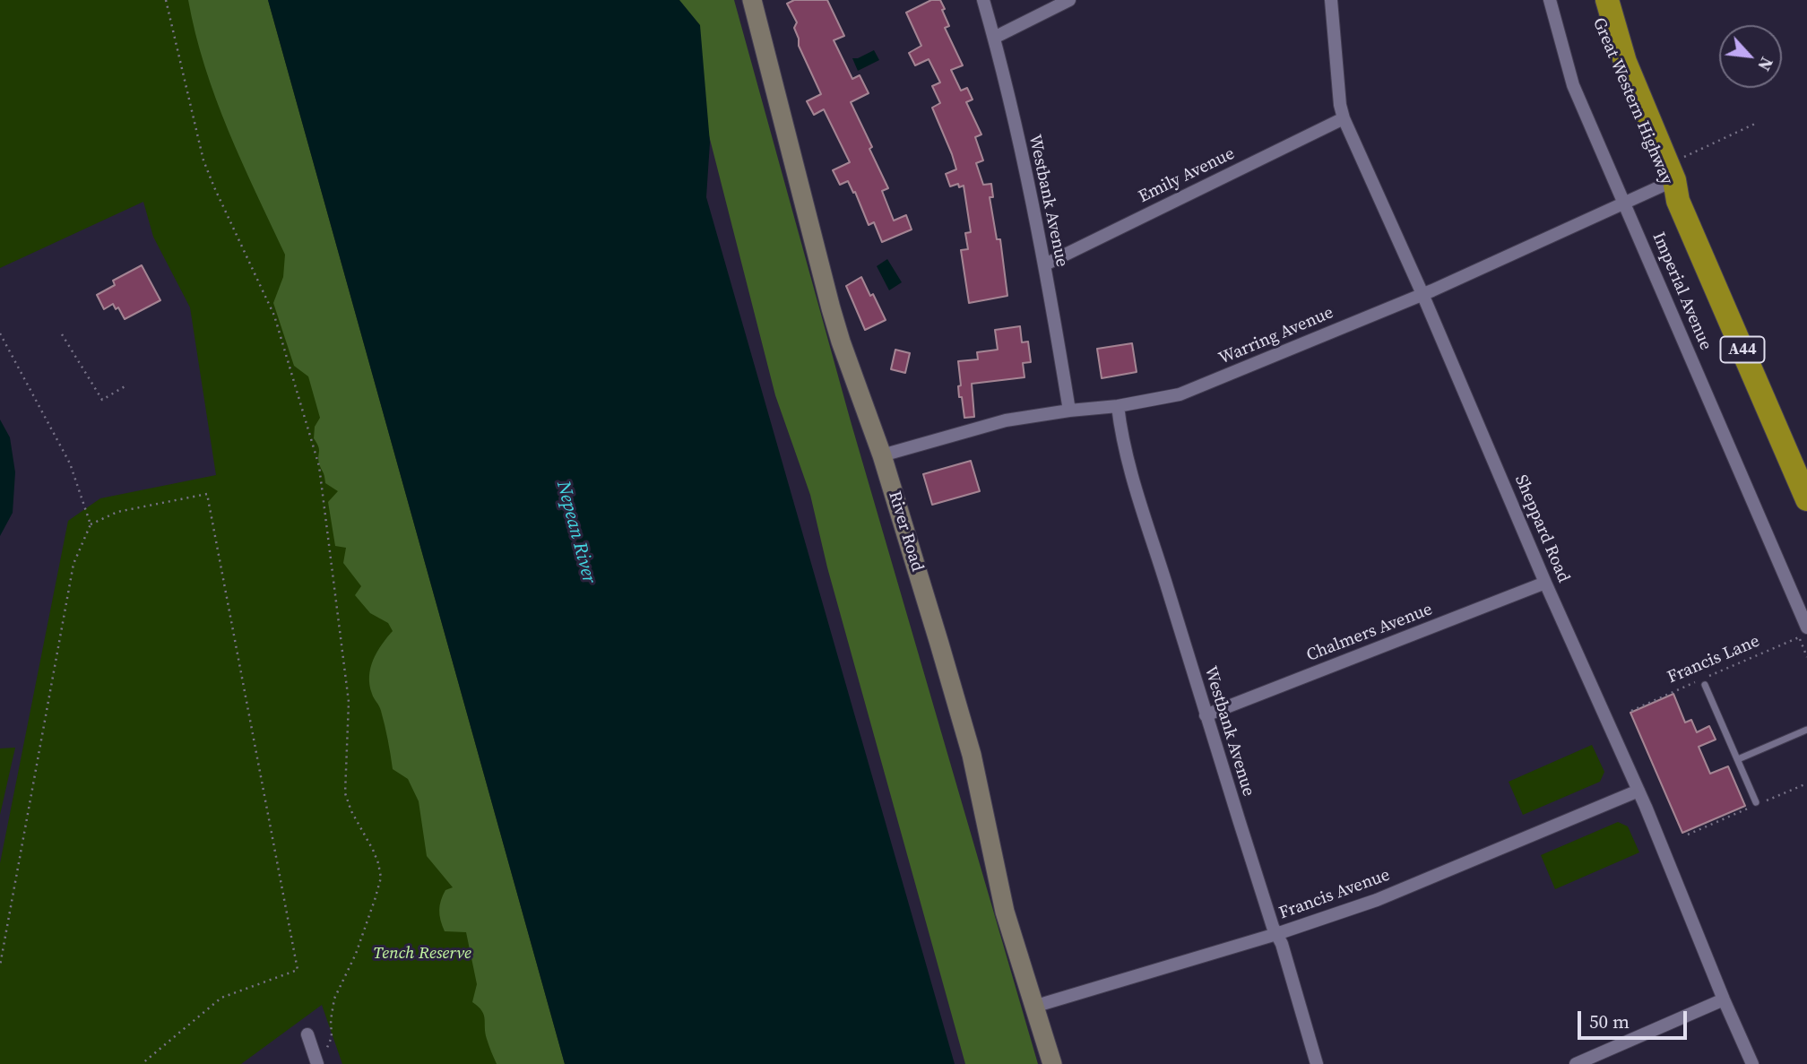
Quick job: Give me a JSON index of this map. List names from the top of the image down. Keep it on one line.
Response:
{"streets":{"highway":["Great Western Highway","A44"],"street":["Emily Avenue","Westbank Avenue","Imperial Avenue","Warring Avenue","Sheppard Road","River Road","Chalmers Avenue","Francis Avenue"],"path":["Francis Lane"]},"crossings":[["Great Western Highway","Warring Avenue"],["Emily Avenue","Westbank Avenue"],["Emily Avenue","Sheppard Road"],["Westbank Avenue","Warring Avenue"],["Westbank Avenue","Chalmers Avenue"],["Westbank Avenue","Francis Avenue"],["Imperial Avenue","Warring Avenue"],["Warring Avenue","Sheppard Road"],["Warring Avenue","River Road"],["Sheppard Road","Chalmers Avenue"],["Sheppard Road","Francis Avenue"],["River Road","Francis Avenue"]],"water":["Nepean River"],"parks":["Tench Reserve"],"scale_bar":"50 m","north":"bottom right"}
